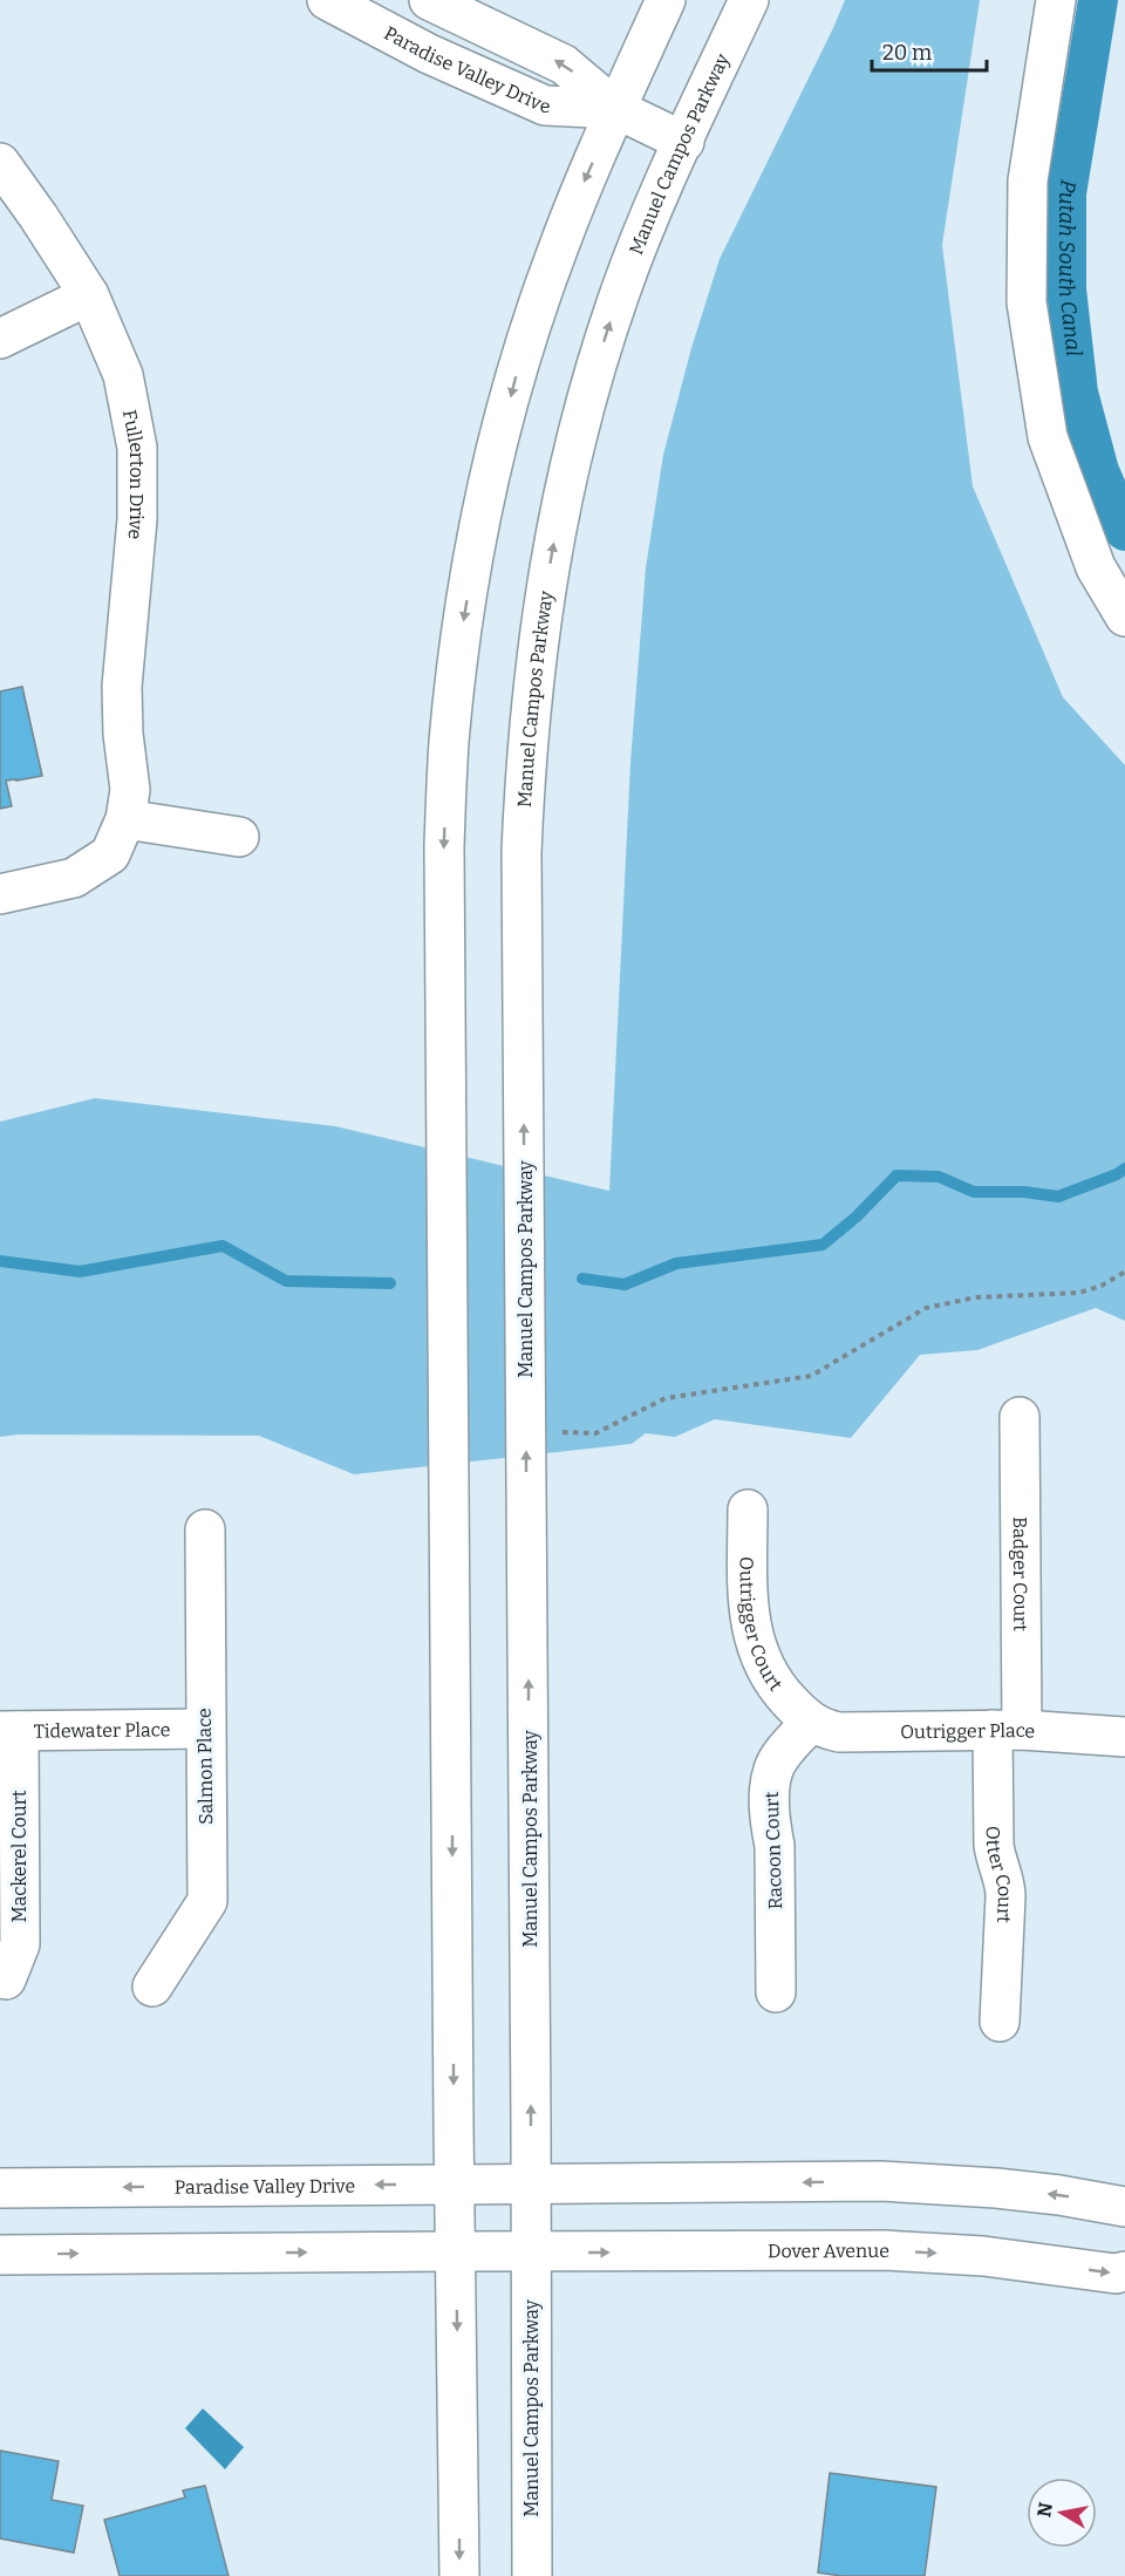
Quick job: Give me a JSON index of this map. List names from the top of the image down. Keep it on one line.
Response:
{"streets":{"main road":["Paradise Valley Drive","Manuel Campos Parkway","Fullerton Drive","Badger Court","Outrigger Court","Tidewater Place","Outrigger Place","Salmon Place","Racoon Court","Mackerel Court","Otter Court","Dover Avenue"]},"crossings":[["Paradise Valley Drive","Manuel Campos Parkway"],["Manuel Campos Parkway","Dover Avenue"],["Badger Court","Outrigger Place"],["Badger Court","Otter Court"],["Outrigger Court","Outrigger Place"],["Outrigger Court","Racoon Court"],["Tidewater Place","Salmon Place"],["Tidewater Place","Mackerel Court"],["Outrigger Place","Racoon Court"],["Outrigger Place","Otter Court"]],"water":["Putah South Canal"],"scale_bar":"20 m","north":"left"}
